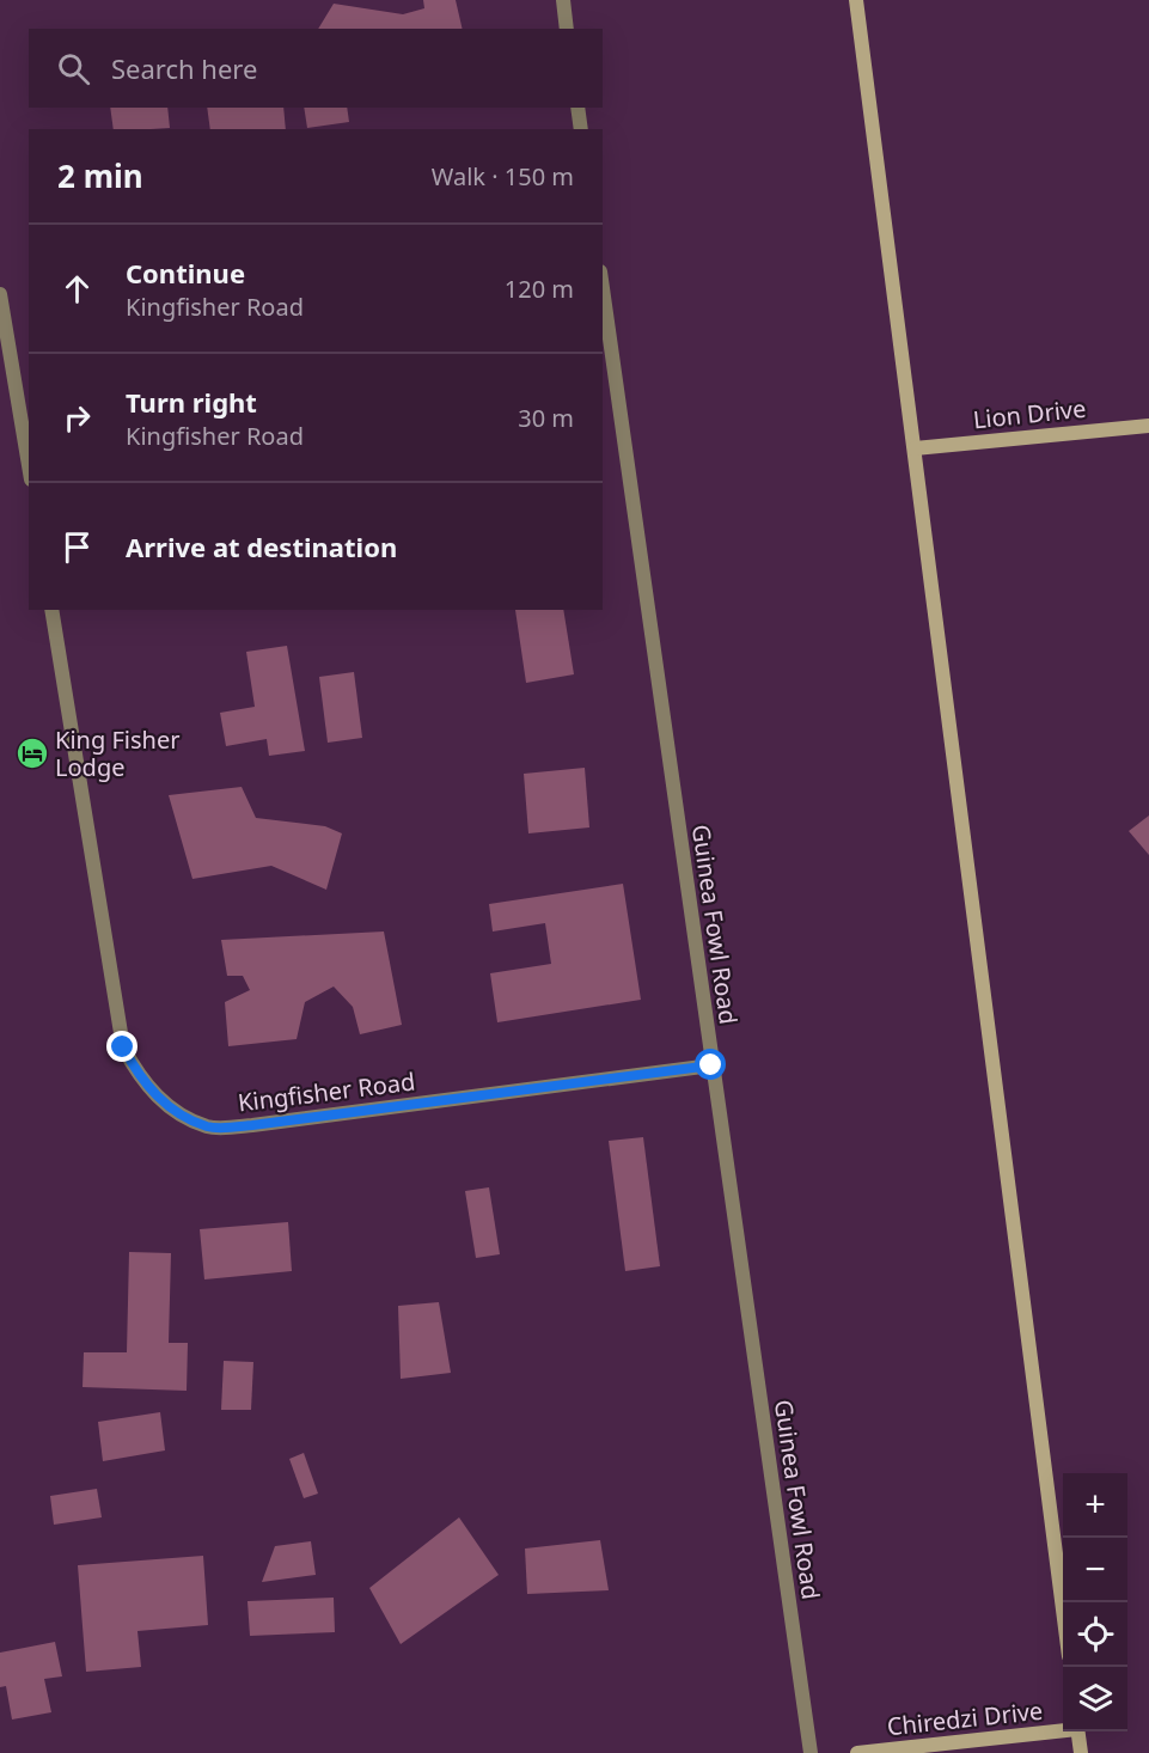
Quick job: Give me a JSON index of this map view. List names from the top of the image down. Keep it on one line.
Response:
{"streets":{"street":["Lion Drive","Guinea Fowl Road","Kingfisher Road","Chiredzi Drive"]},"crossings":[["Guinea Fowl Road","Kingfisher Road"]],"places":{"hotel":["King Fisher Lodge"]},"page":{"search":"Search here","heading":["2 min","Walk · 150 m"],"list":[["Continue","Kingfisher Road","120 m"],["Turn right","Kingfisher Road","30 m"],"Arrive at destination"],"map_buttons":["+","−"]}}
